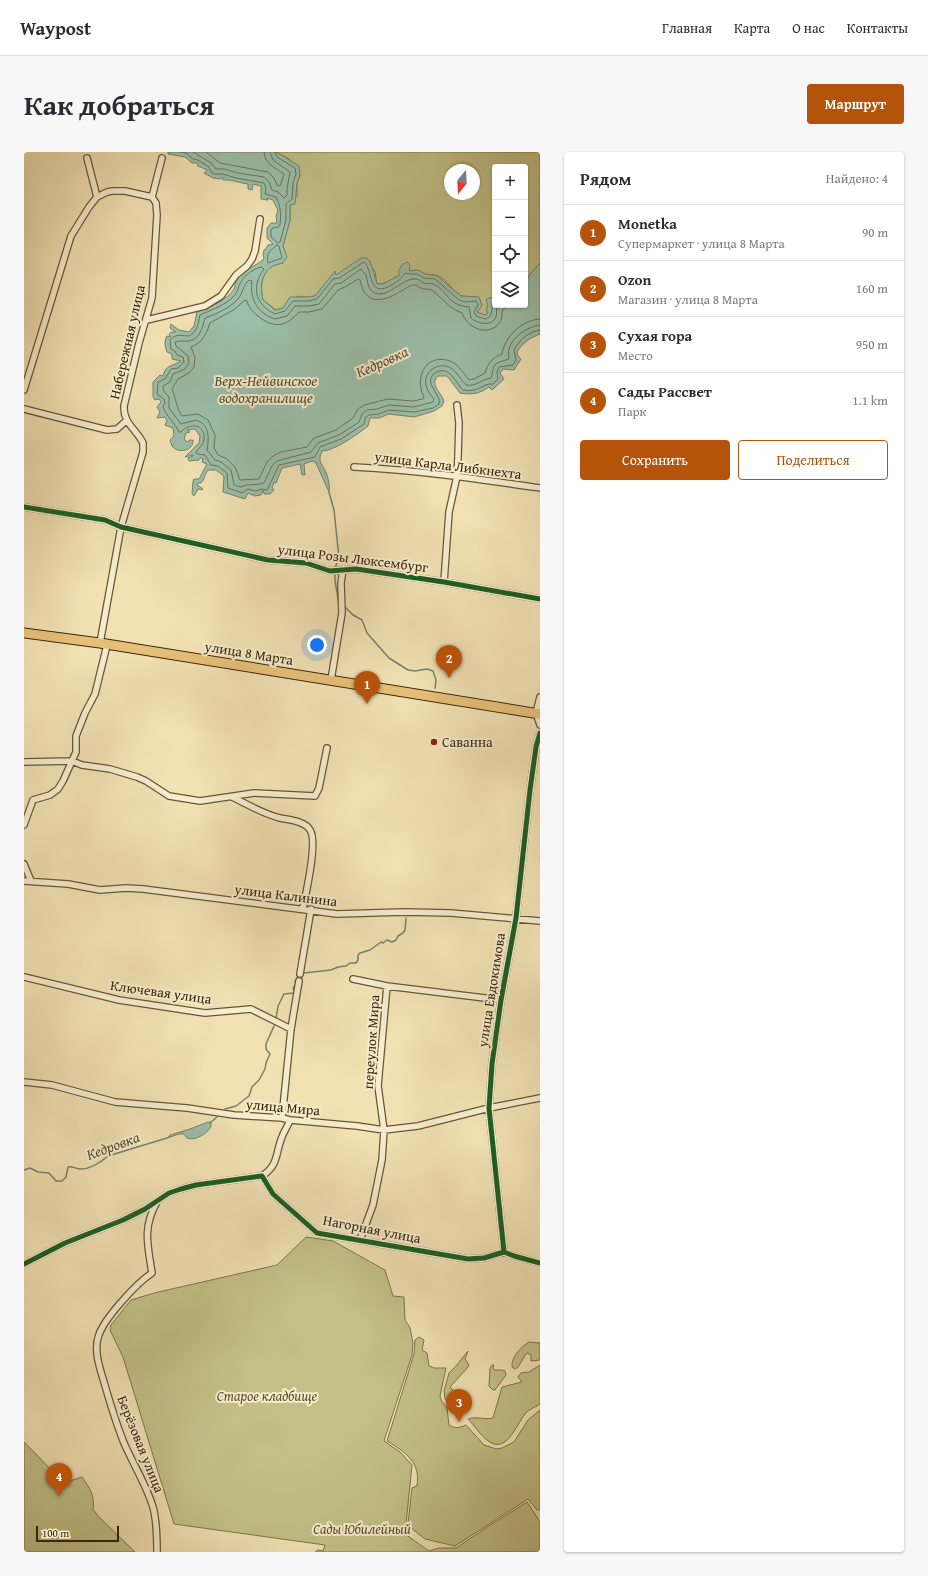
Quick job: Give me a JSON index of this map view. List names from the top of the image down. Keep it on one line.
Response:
{"streets":{"main road":["улица 8 Марта"],"street":["Набережная улица","улица Карла Либкнехта","улица Розы Люксембург","улица Калинина","улица Евдокимова","Ключевая улица","переулок Мира","улица Мира","Нагорная улица","Берёзовая улица"]},"crossings":[["Набережная улица","улица Розы Люксембург"],["Набережная улица","улица 8 Марта"],["улица Калинина","улица Евдокимова"],["улица Евдокимова","улица Мира"],["улица Евдокимова","Нагорная улица"],["переулок Мира","улица Мира"],["переулок Мира","Нагорная улица"]],"water":["Кедровка","Верх-Нейвинское водохранилище"],"parks":["Старое кладбище","Сады Юбилейный"],"places":["Саванна"],"scale_bar":"100 m","north":"bottom","page":{"header":"Waypost","nav":["Главная","Карта","О нас","Контакты"],"title":"Как добраться","buttons":["Маршрут",["Сохранить","Поделиться"]],"heading":["Рядом","Найдено: 4"],"map_buttons":["+","−"],"list":[{"mark":"1","name":"Monetka","note":"Супермаркет · улица 8 Марта","value":"90 m"},{"mark":"2","name":"Ozon","note":"Магазин · улица 8 Марта","value":"160 m"},{"mark":"3","name":"Сухая гора","note":"Место","value":"950 m"},{"mark":"4","name":"Сады Рассвет","note":"Парк","value":"1.1 km"}],"pins":["2","1","3","4"],"scale":"100 m"}}
